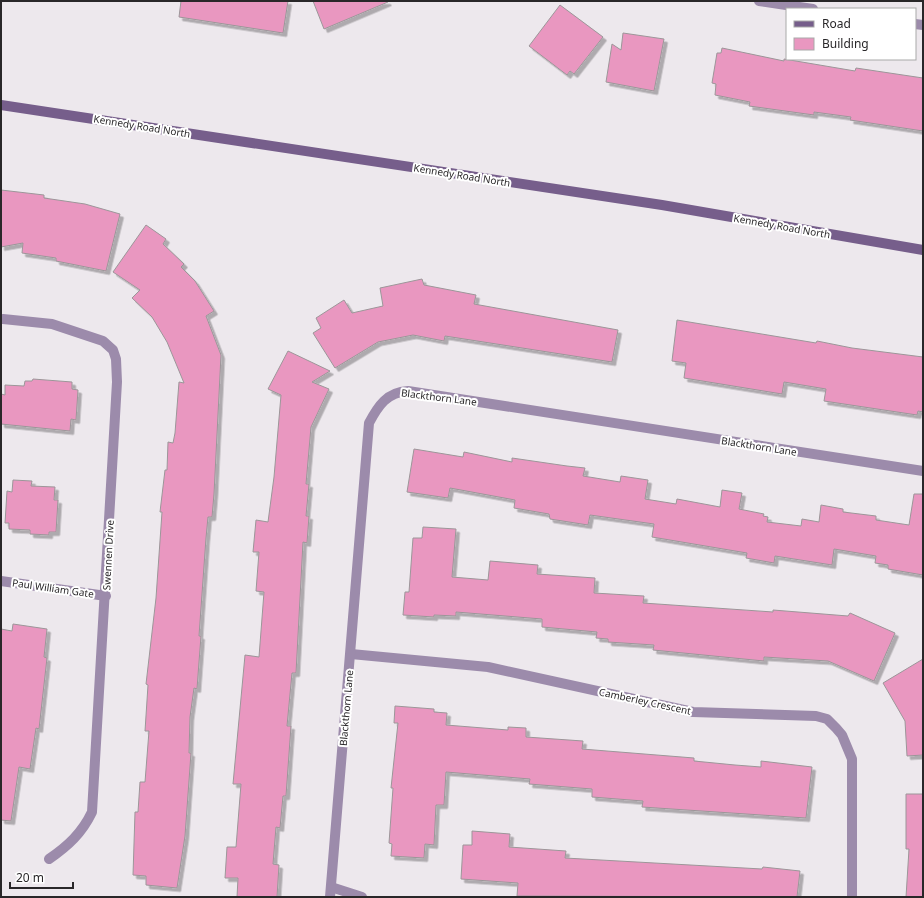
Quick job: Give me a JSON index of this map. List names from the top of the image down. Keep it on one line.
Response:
{"streets":{"main road":["Kennedy Road North"],"street":["Blackthorn Lane","Swennen Drive","Paul William Gate","Camberley Crescent"]},"crossings":[["Blackthorn Lane","Camberley Crescent"],["Swennen Drive","Paul William Gate"]],"legend":["Road","Building"],"scale_bar":"20 m"}
